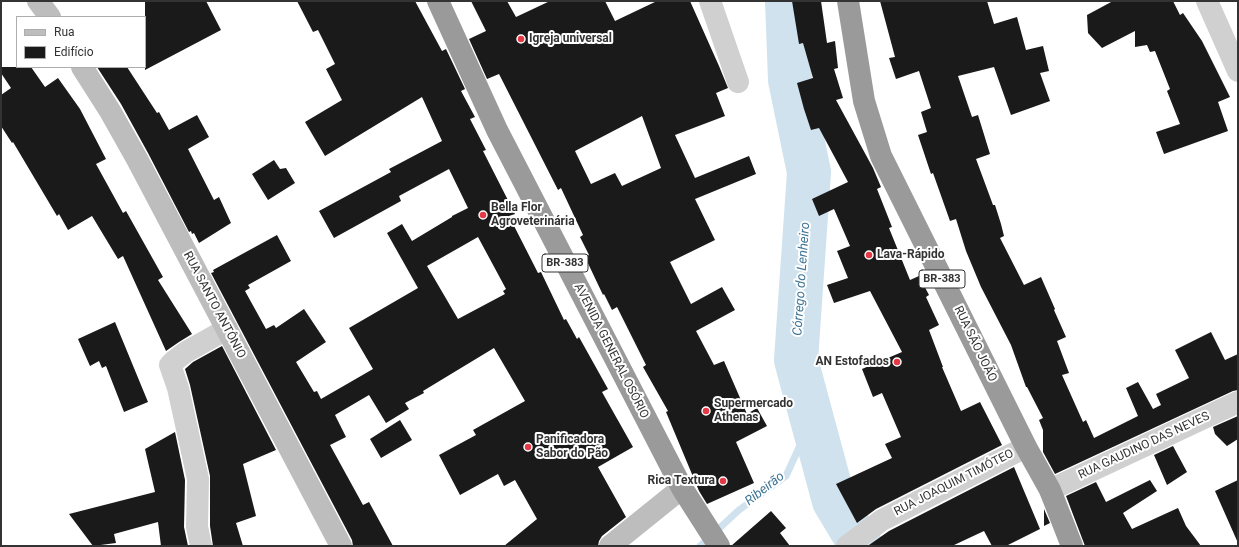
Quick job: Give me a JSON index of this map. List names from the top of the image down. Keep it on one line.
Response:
{"streets":{"highway":["BR-383","RUA SÃO JOÃO","AVENIDA GENERAL OSÓRIO"],"street":["RUA SANTO ANTÔNIO","RUA GAUDINO DAS NEVES","RUA JOAQUIM TIMÓTEO"]},"crossings":[["RUA SÃO JOÃO","RUA GAUDINO DAS NEVES"],["RUA SÃO JOÃO","RUA JOAQUIM TIMÓTEO"]],"water":["Córrego do Lenheiro","Ribeirão"],"places":["Igreja universal","Bella Flor Agroveterinária","Lava-Rápido","AN Estofados","Supermercado Athenas","Panificadora Sabor do Pão","Rica Textura"],"legend":["Rua","Edifício"]}
